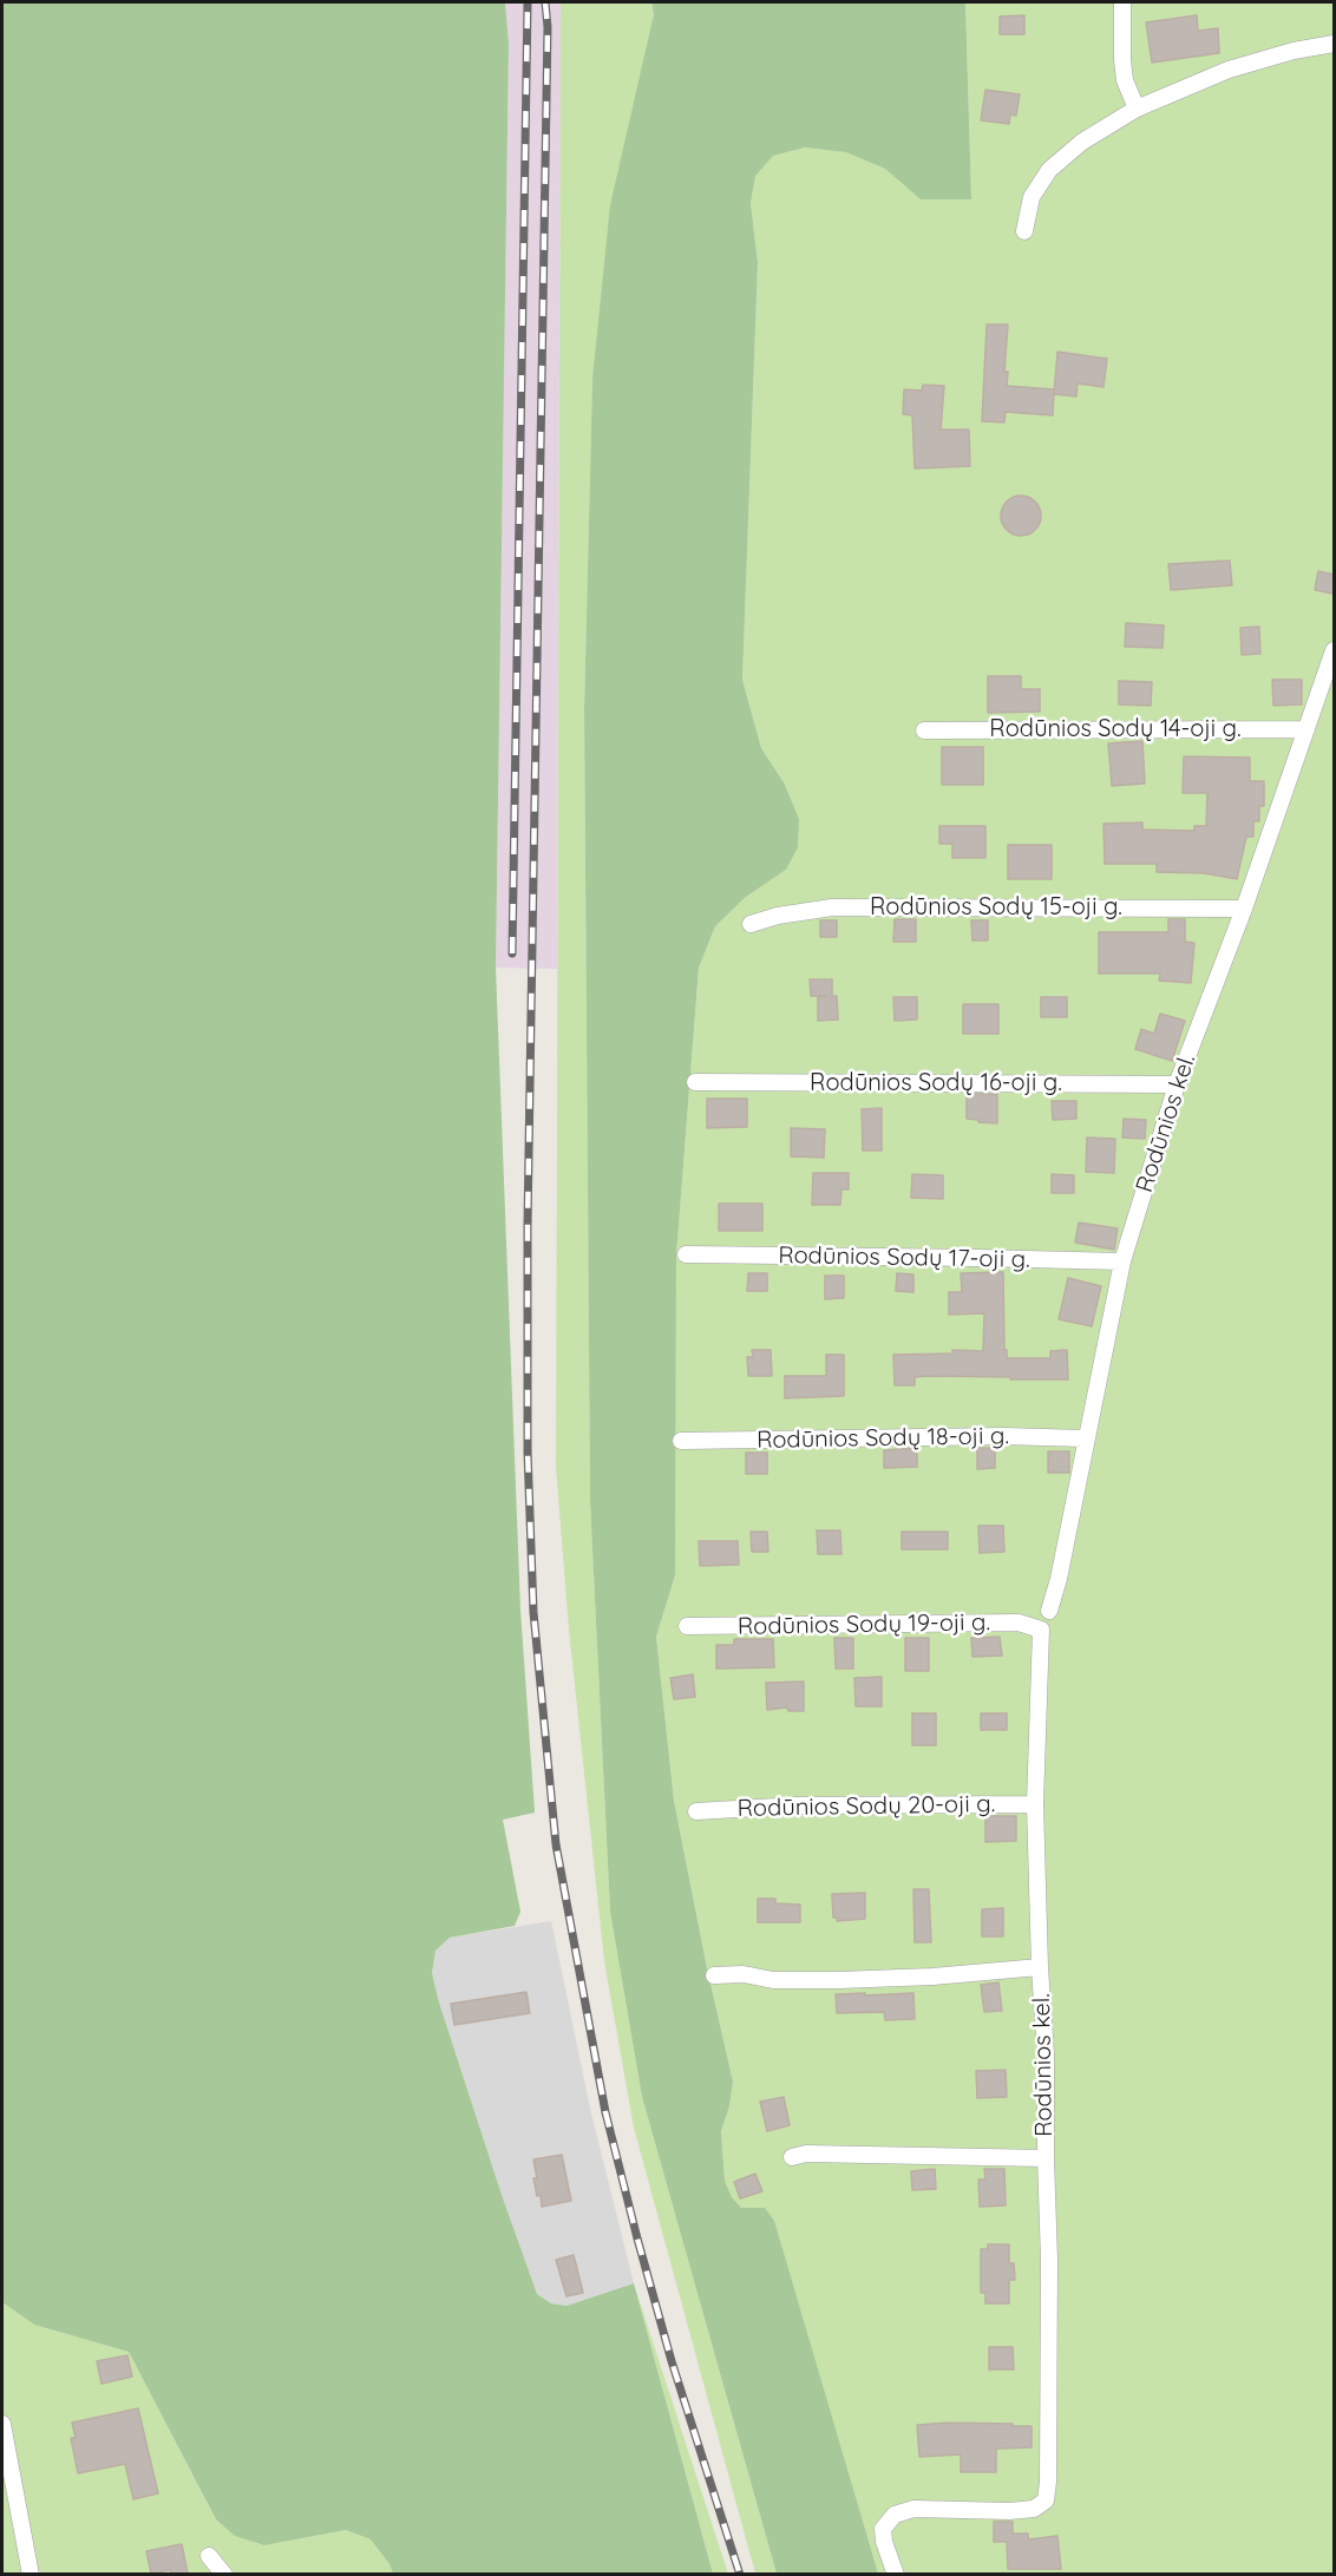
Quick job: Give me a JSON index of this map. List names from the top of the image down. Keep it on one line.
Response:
{"streets":{"street":["Rodūnios Sodų 14-oji g.","Rodūnios Sodų 15-oji g.","Rodūnios Sodų 16-oji g.","Rodūnios kel.","Rodūnios Sodų 17-oji g.","Rodūnios Sodų 18-oji g.","Rodūnios Sodų 19-oji g.","Rodūnios Sodų 20-oji g."]},"crossings":[["Rodūnios Sodų 14-oji g.","Rodūnios kel."],["Rodūnios Sodų 15-oji g.","Rodūnios kel."],["Rodūnios Sodų 16-oji g.","Rodūnios kel."],["Rodūnios kel.","Rodūnios Sodų 17-oji g."],["Rodūnios kel.","Rodūnios Sodų 18-oji g."],["Rodūnios kel.","Rodūnios Sodų 19-oji g."],["Rodūnios kel.","Rodūnios Sodų 20-oji g."]]}
